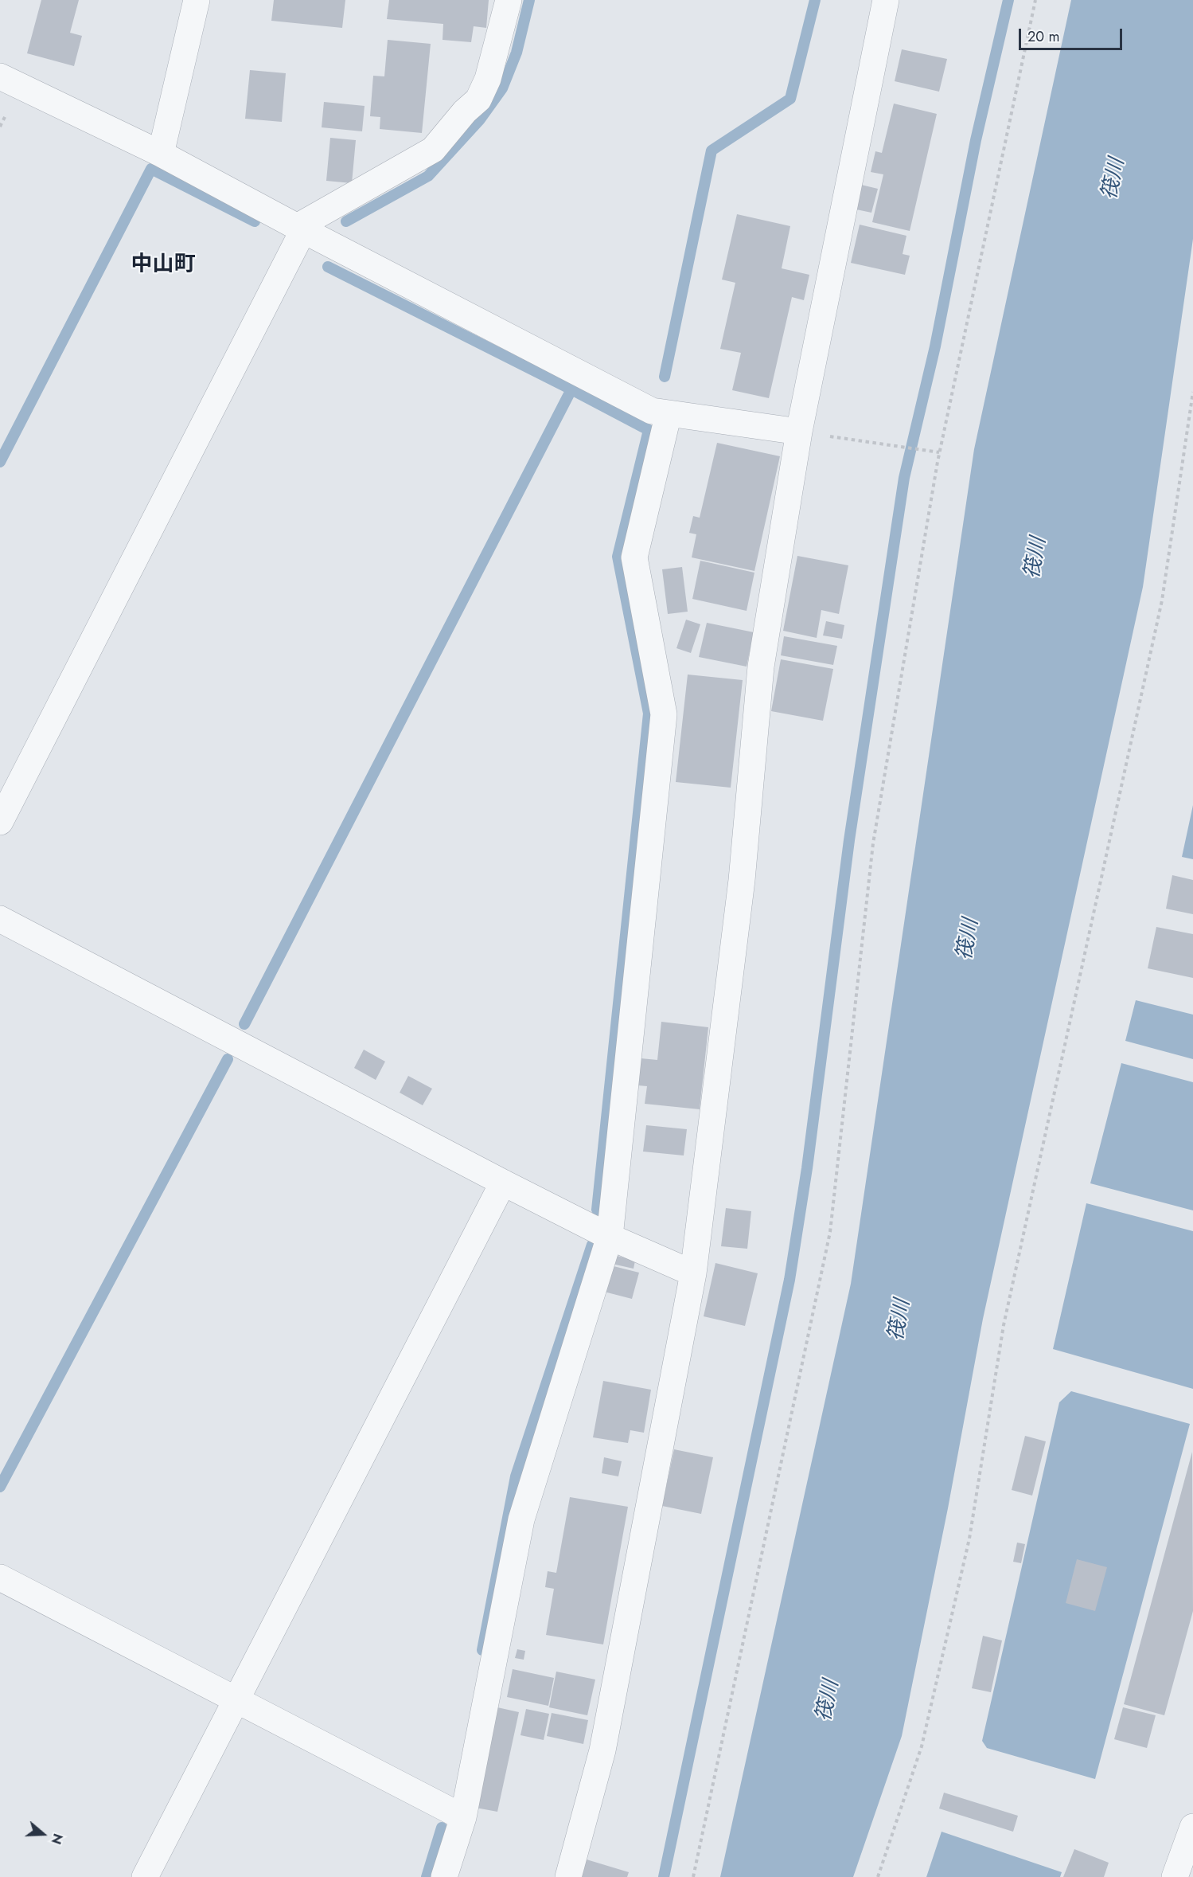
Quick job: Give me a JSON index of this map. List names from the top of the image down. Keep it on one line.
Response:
{"districts":["中山町"],"water":["筏川"],"scale_bar":"20 m","north":"right"}
